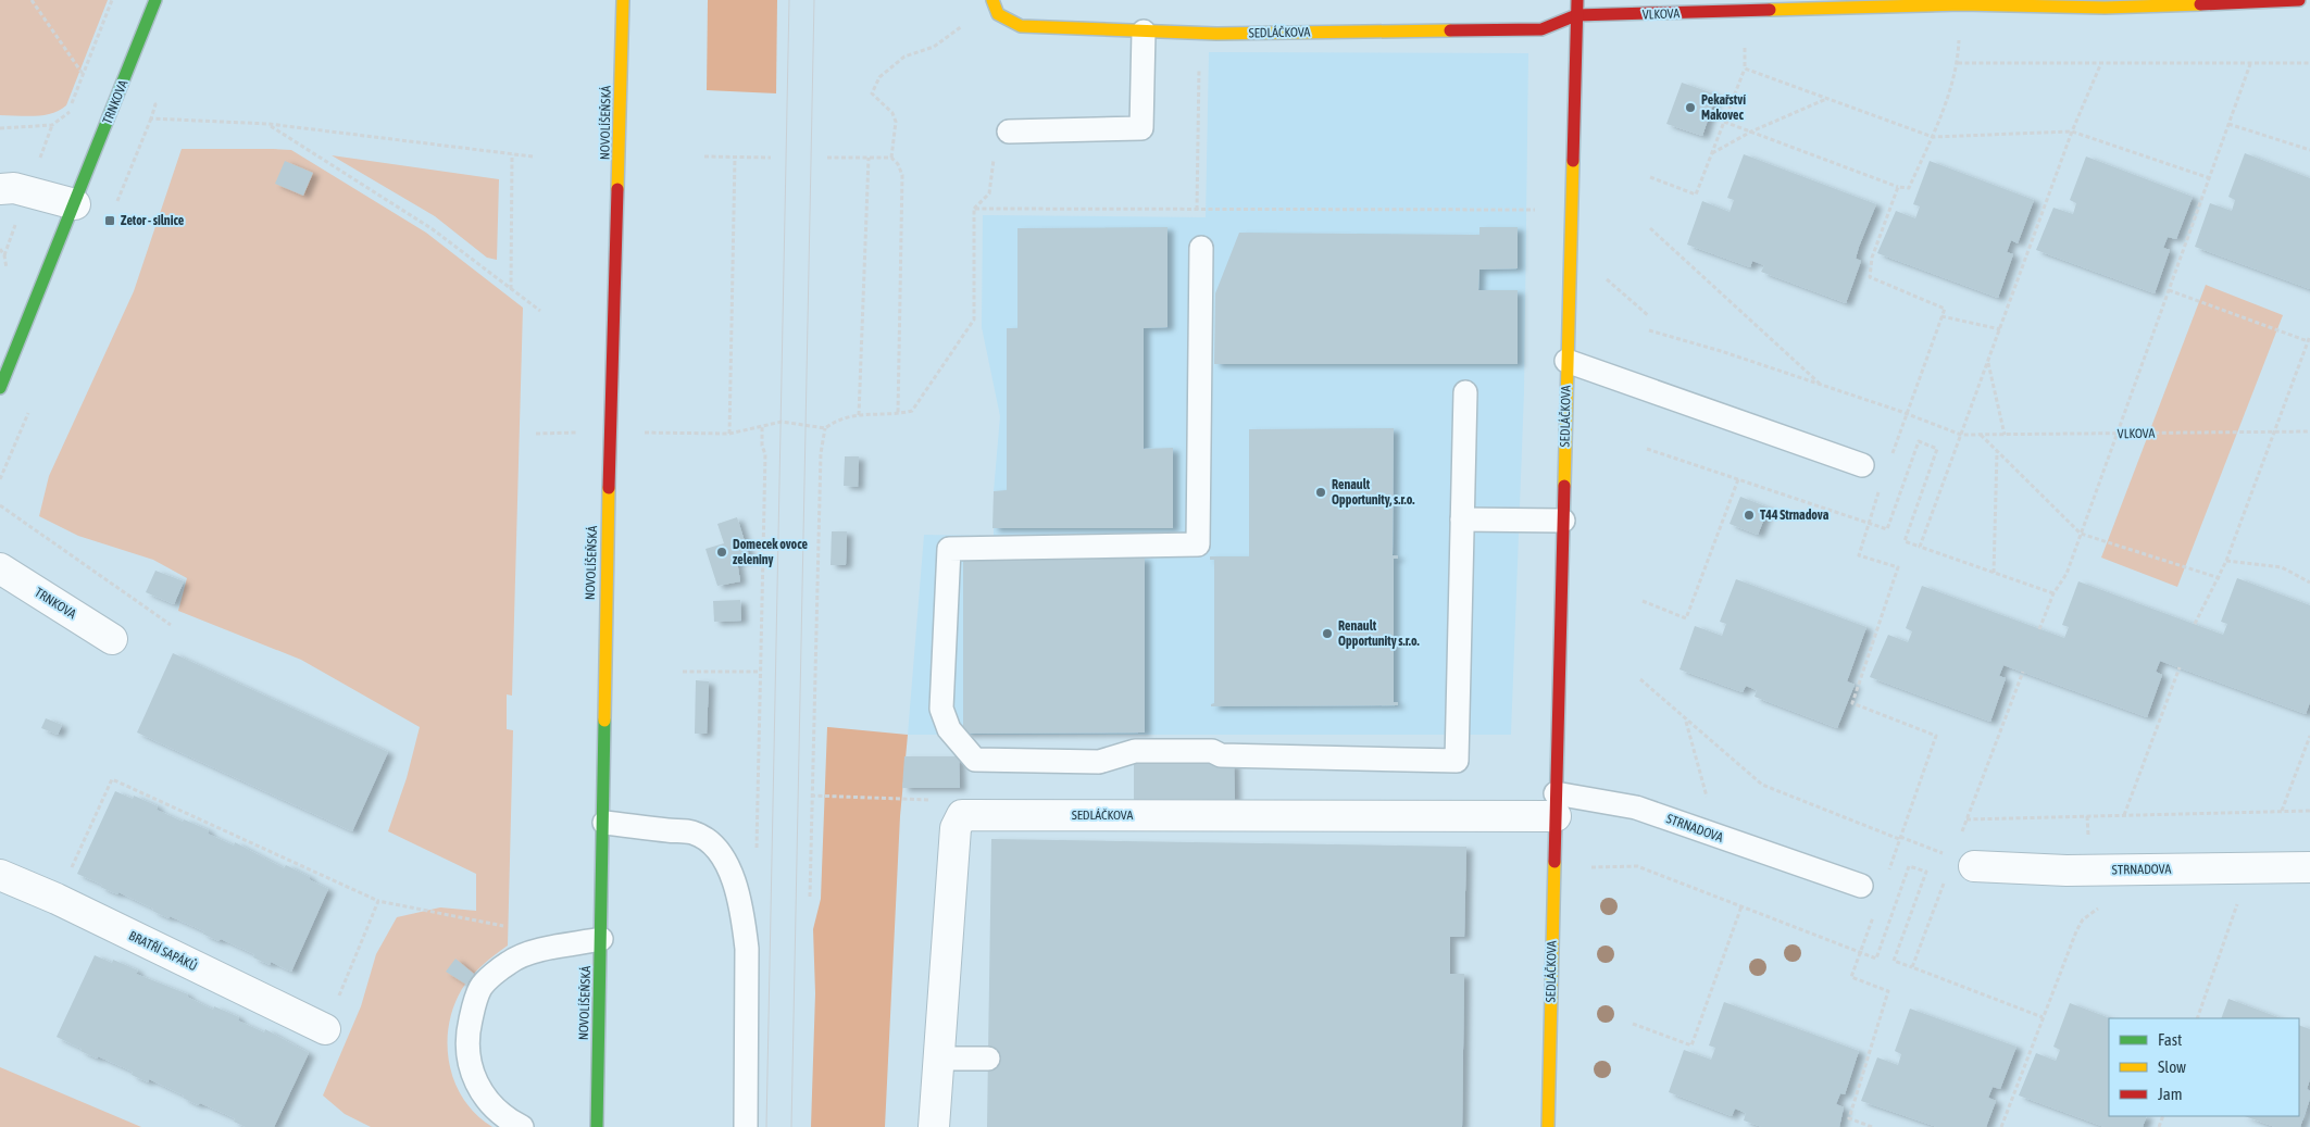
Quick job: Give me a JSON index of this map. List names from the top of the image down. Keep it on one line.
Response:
{"streets":{"street":["VLKOVA","SEDLÁČKOVA","TRNKOVA","NOVOLÍŠEŇSKÁ","STRNADOVA","BRATŘÍ SAPÁKŮ"]},"crossings":[["VLKOVA","SEDLÁČKOVA"],["SEDLÁČKOVA","STRNADOVA"]],"places":{"other":["Pekařství Makovec","Renault Opportunity, s.r.o.","T44 Strnadova","Domecek ovoce zeleniny","Renault Opportunity s.r.o."],"transit":["Zetor - silnice"]},"legend":["Fast","Slow","Jam"]}
